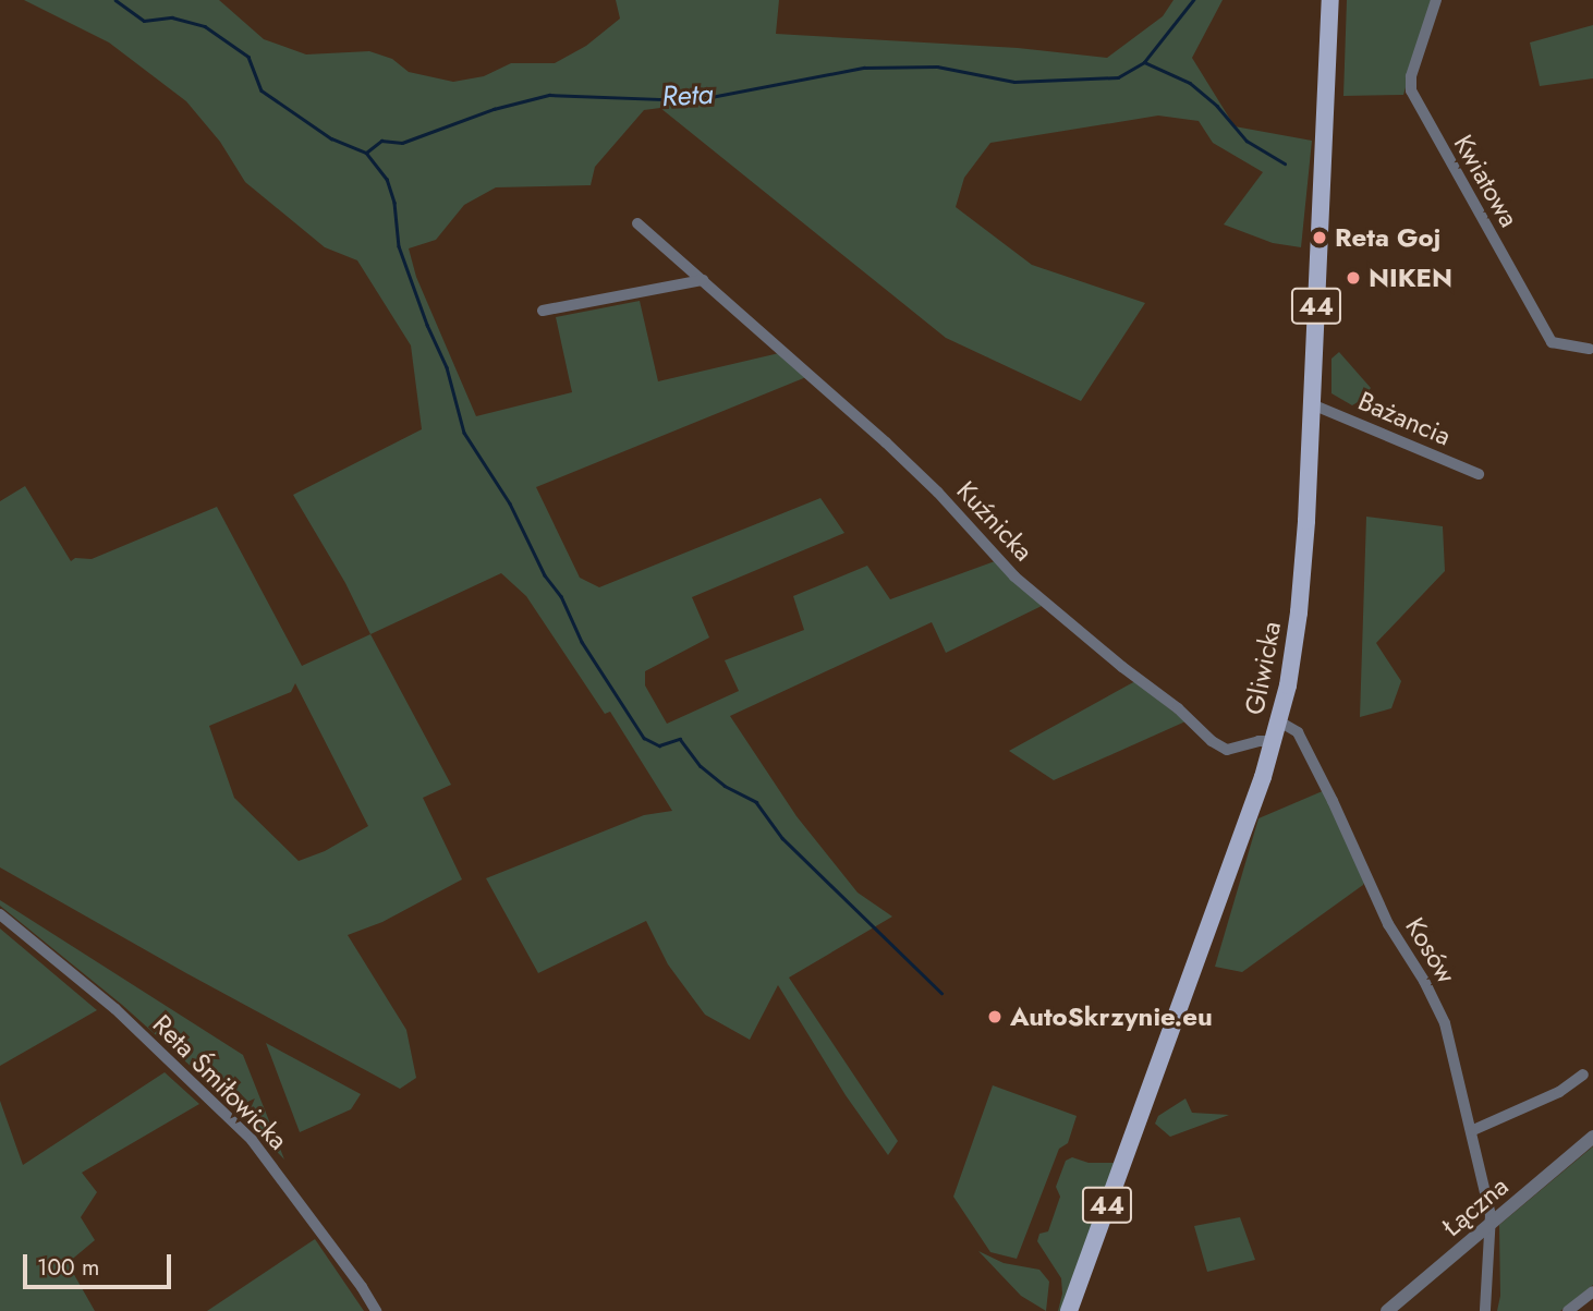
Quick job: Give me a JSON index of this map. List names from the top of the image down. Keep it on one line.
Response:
{"streets":{"main road":["44","Gliwicka"],"street":["Kwiatowa","Bażancia","Kuźnicka","Kosów","Reta Śmiłowicka","Łączna"]},"crossings":[["Bażancia","Gliwicka"],["Kuźnicka","Gliwicka"],["Gliwicka","Kosów"],["Kosów","Łączna"]],"water":["Reta"],"places":["Reta Goj","NIKEN","AutoSkrzynie.eu"],"scale_bar":"100 m"}
